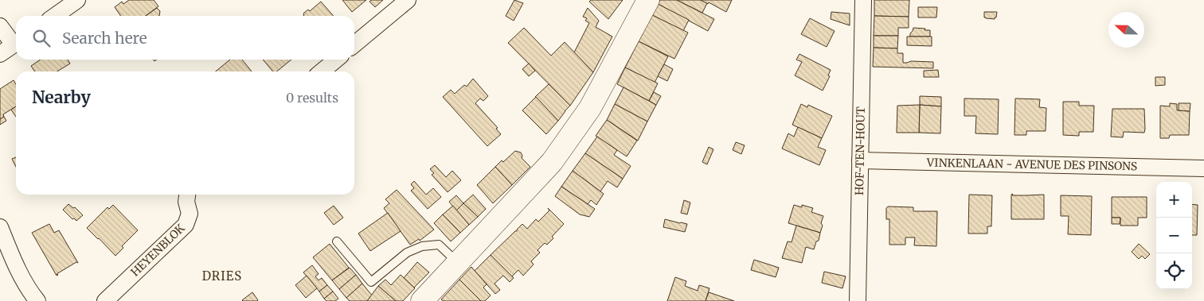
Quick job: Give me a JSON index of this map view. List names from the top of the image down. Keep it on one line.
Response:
{"streets":{"street":["HOF-TEN-HOUT","VINKENLAAN - AVENUE DES PINSONS","HEYENBLOK"]},"crossings":[["HOF-TEN-HOUT","VINKENLAAN - AVENUE DES PINSONS"]],"districts":["DRIES"],"north":"left","page":{"search":"Search here","heading":["Nearby","0 results"],"map_buttons":["+","−"]}}
